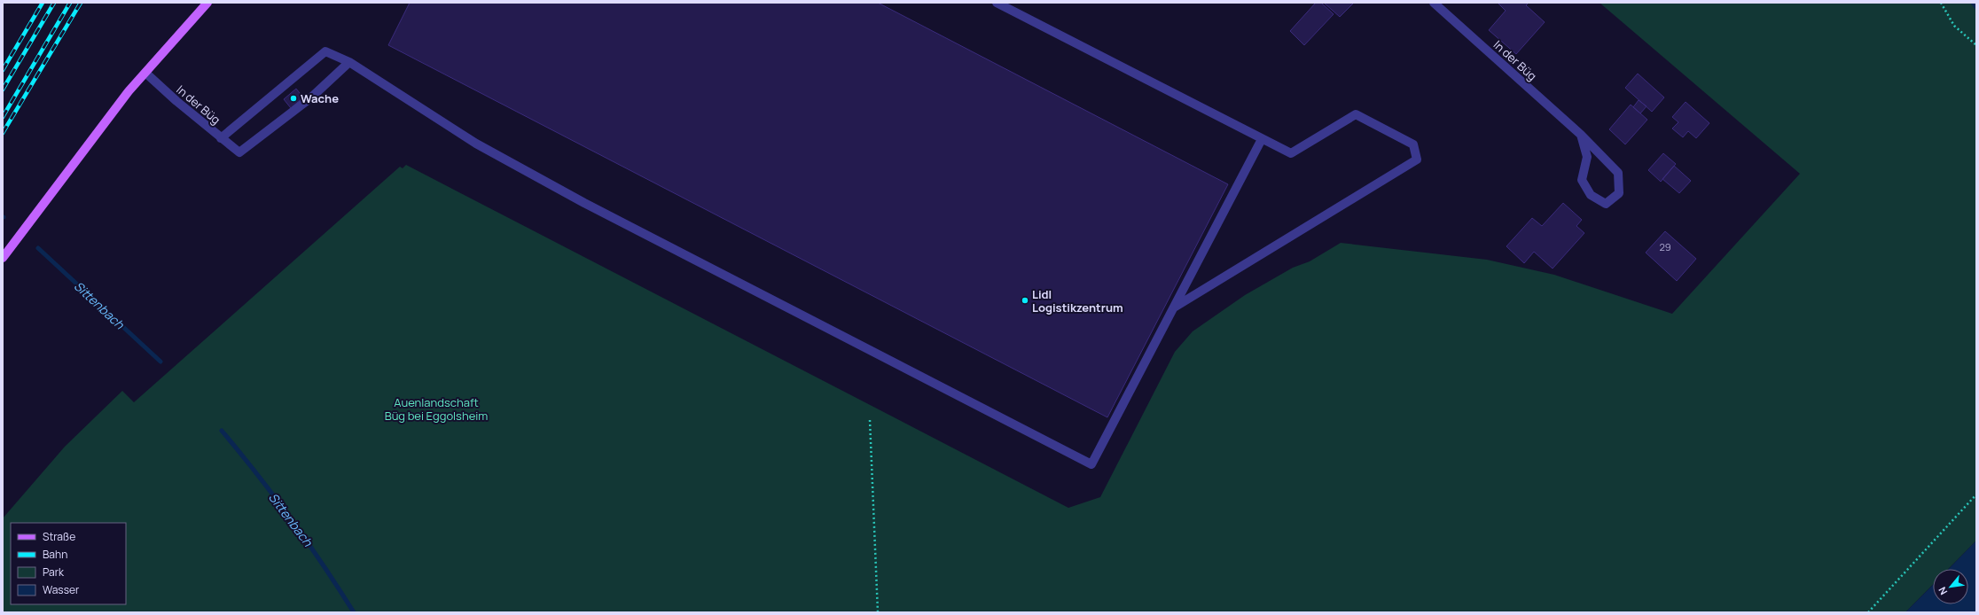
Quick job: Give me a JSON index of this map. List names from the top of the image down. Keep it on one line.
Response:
{"streets":{"street":["In der Büg"]},"water":["Sittenbach"],"parks":["Auenlandschaft Büg bei Eggolsheim"],"places":["Wache","Lidl Logistikzentrum"],"house_numbers":["29"],"legend":["Straße","Bahn","Park","Wasser"],"north":"bottom left"}
